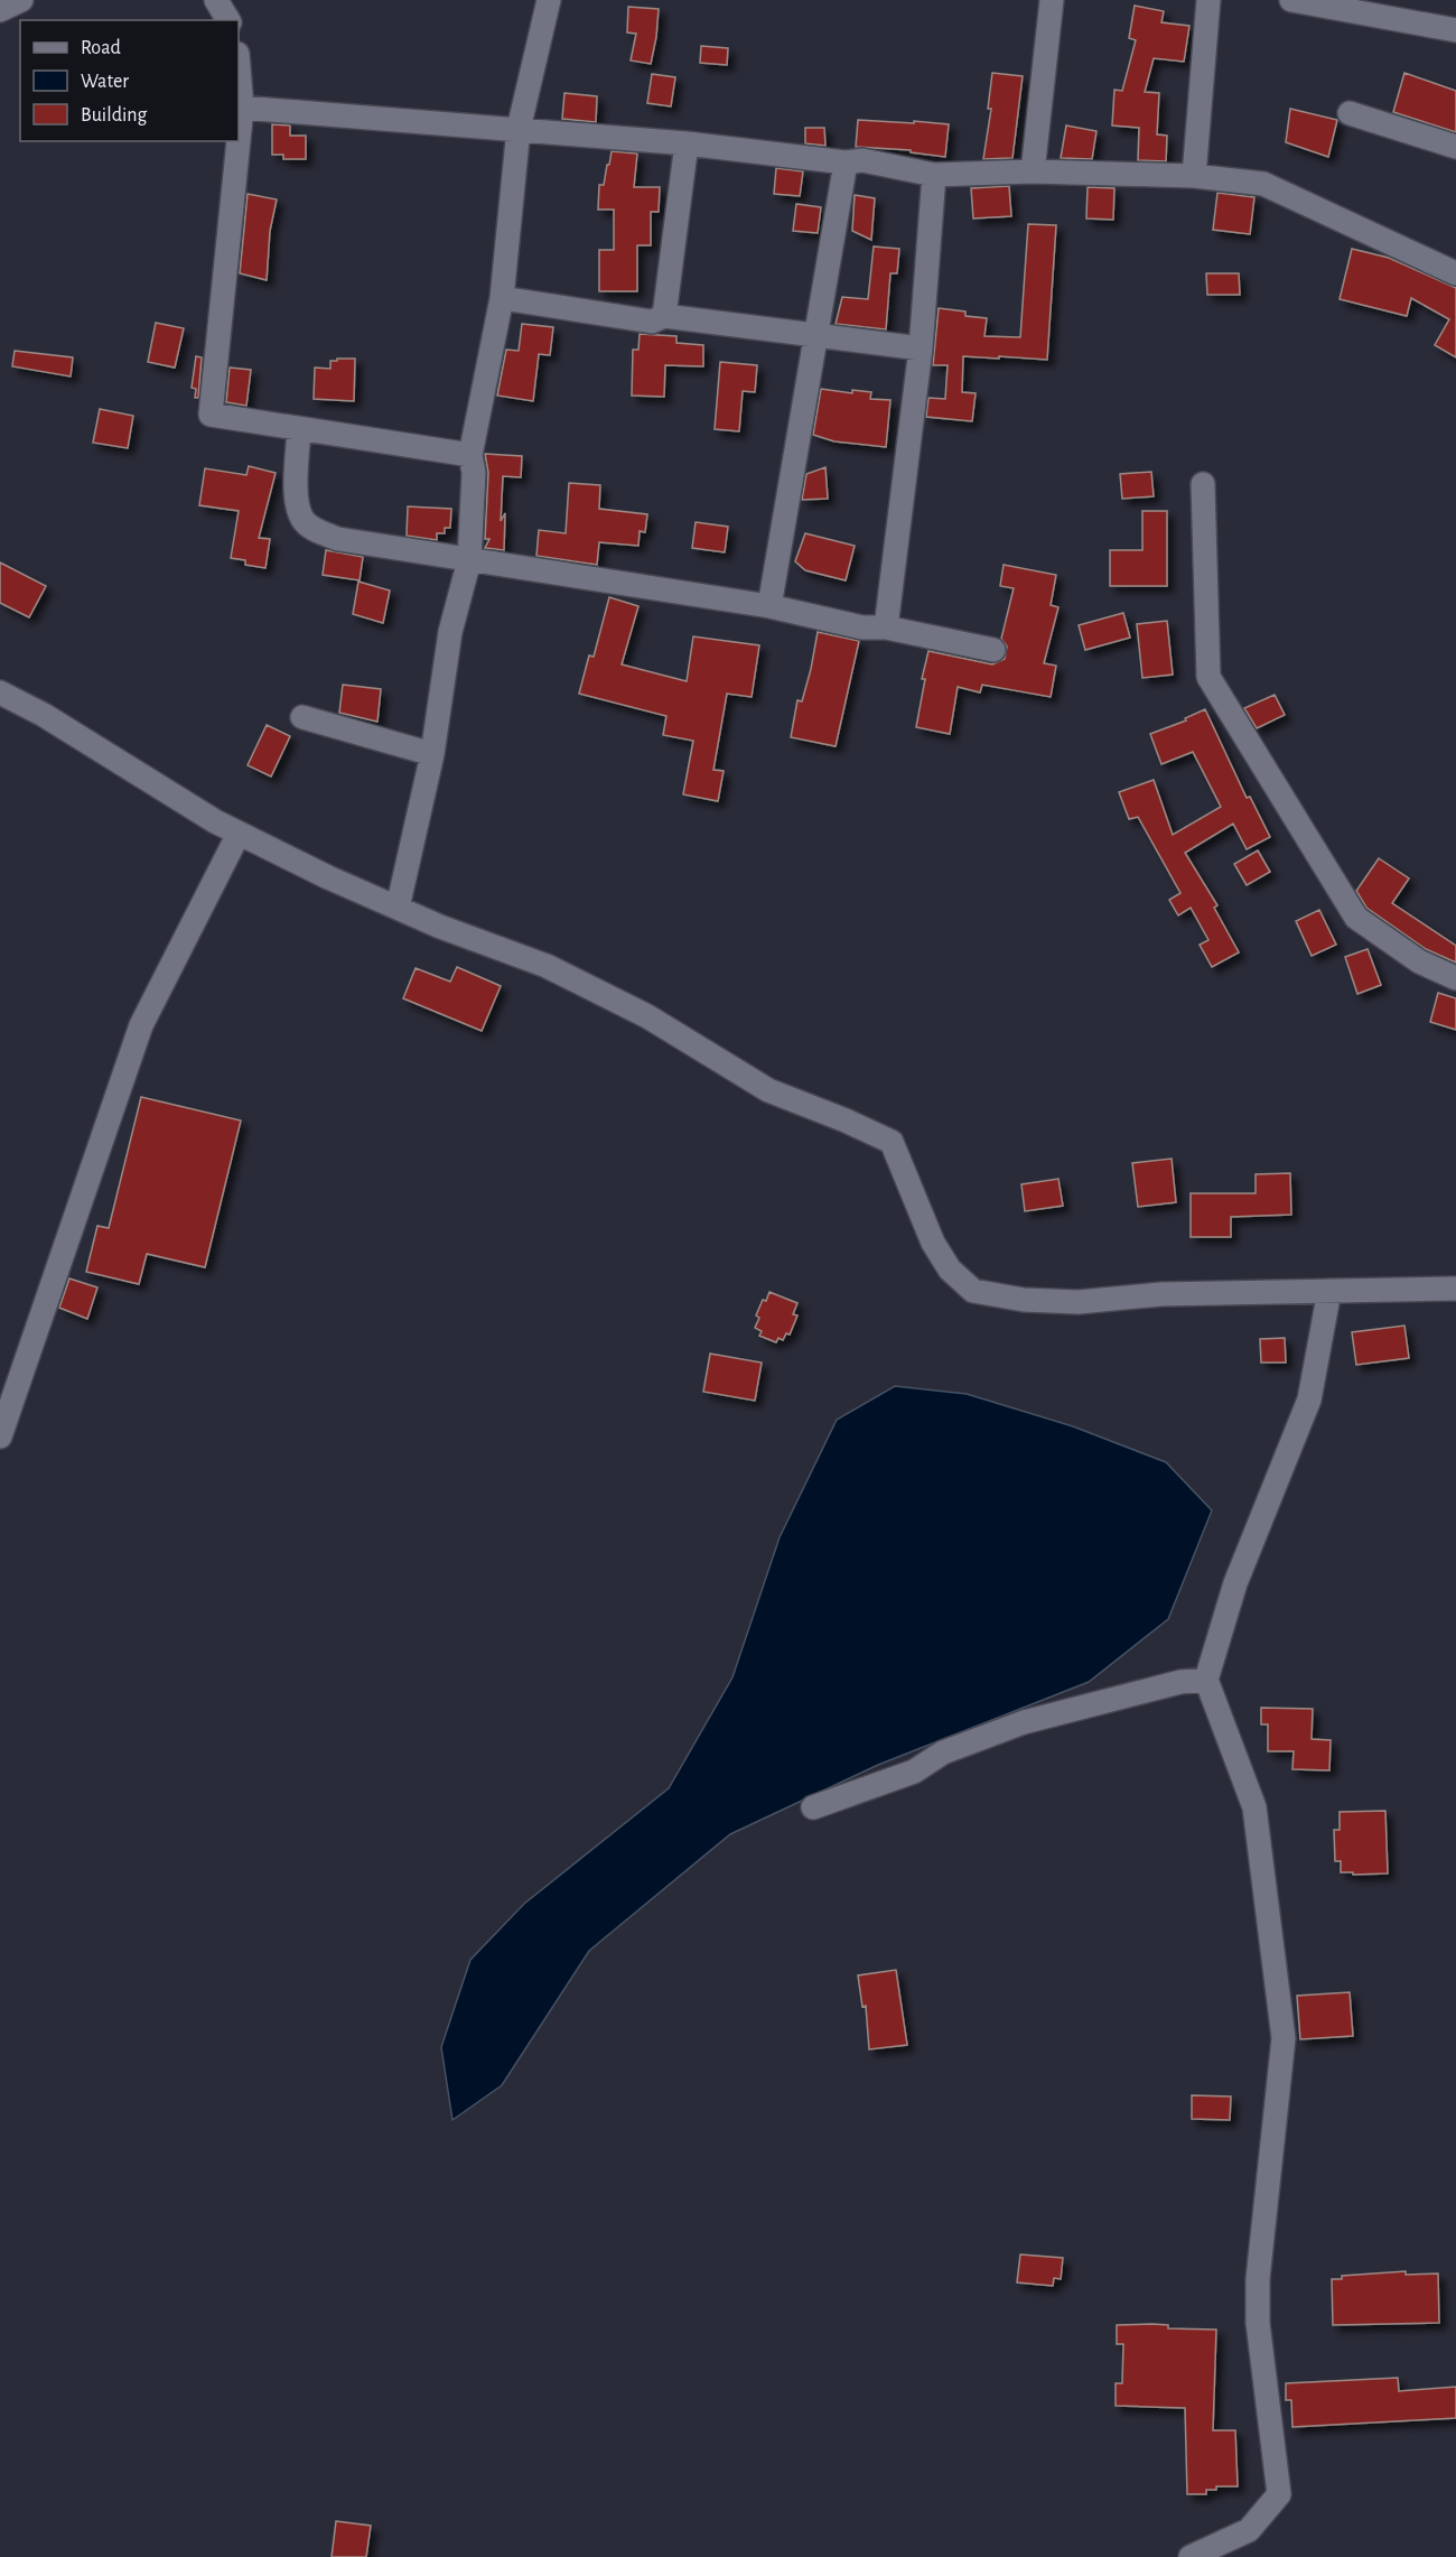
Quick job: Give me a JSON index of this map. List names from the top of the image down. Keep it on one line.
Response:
{"legend":["Road","Water","Building"]}
